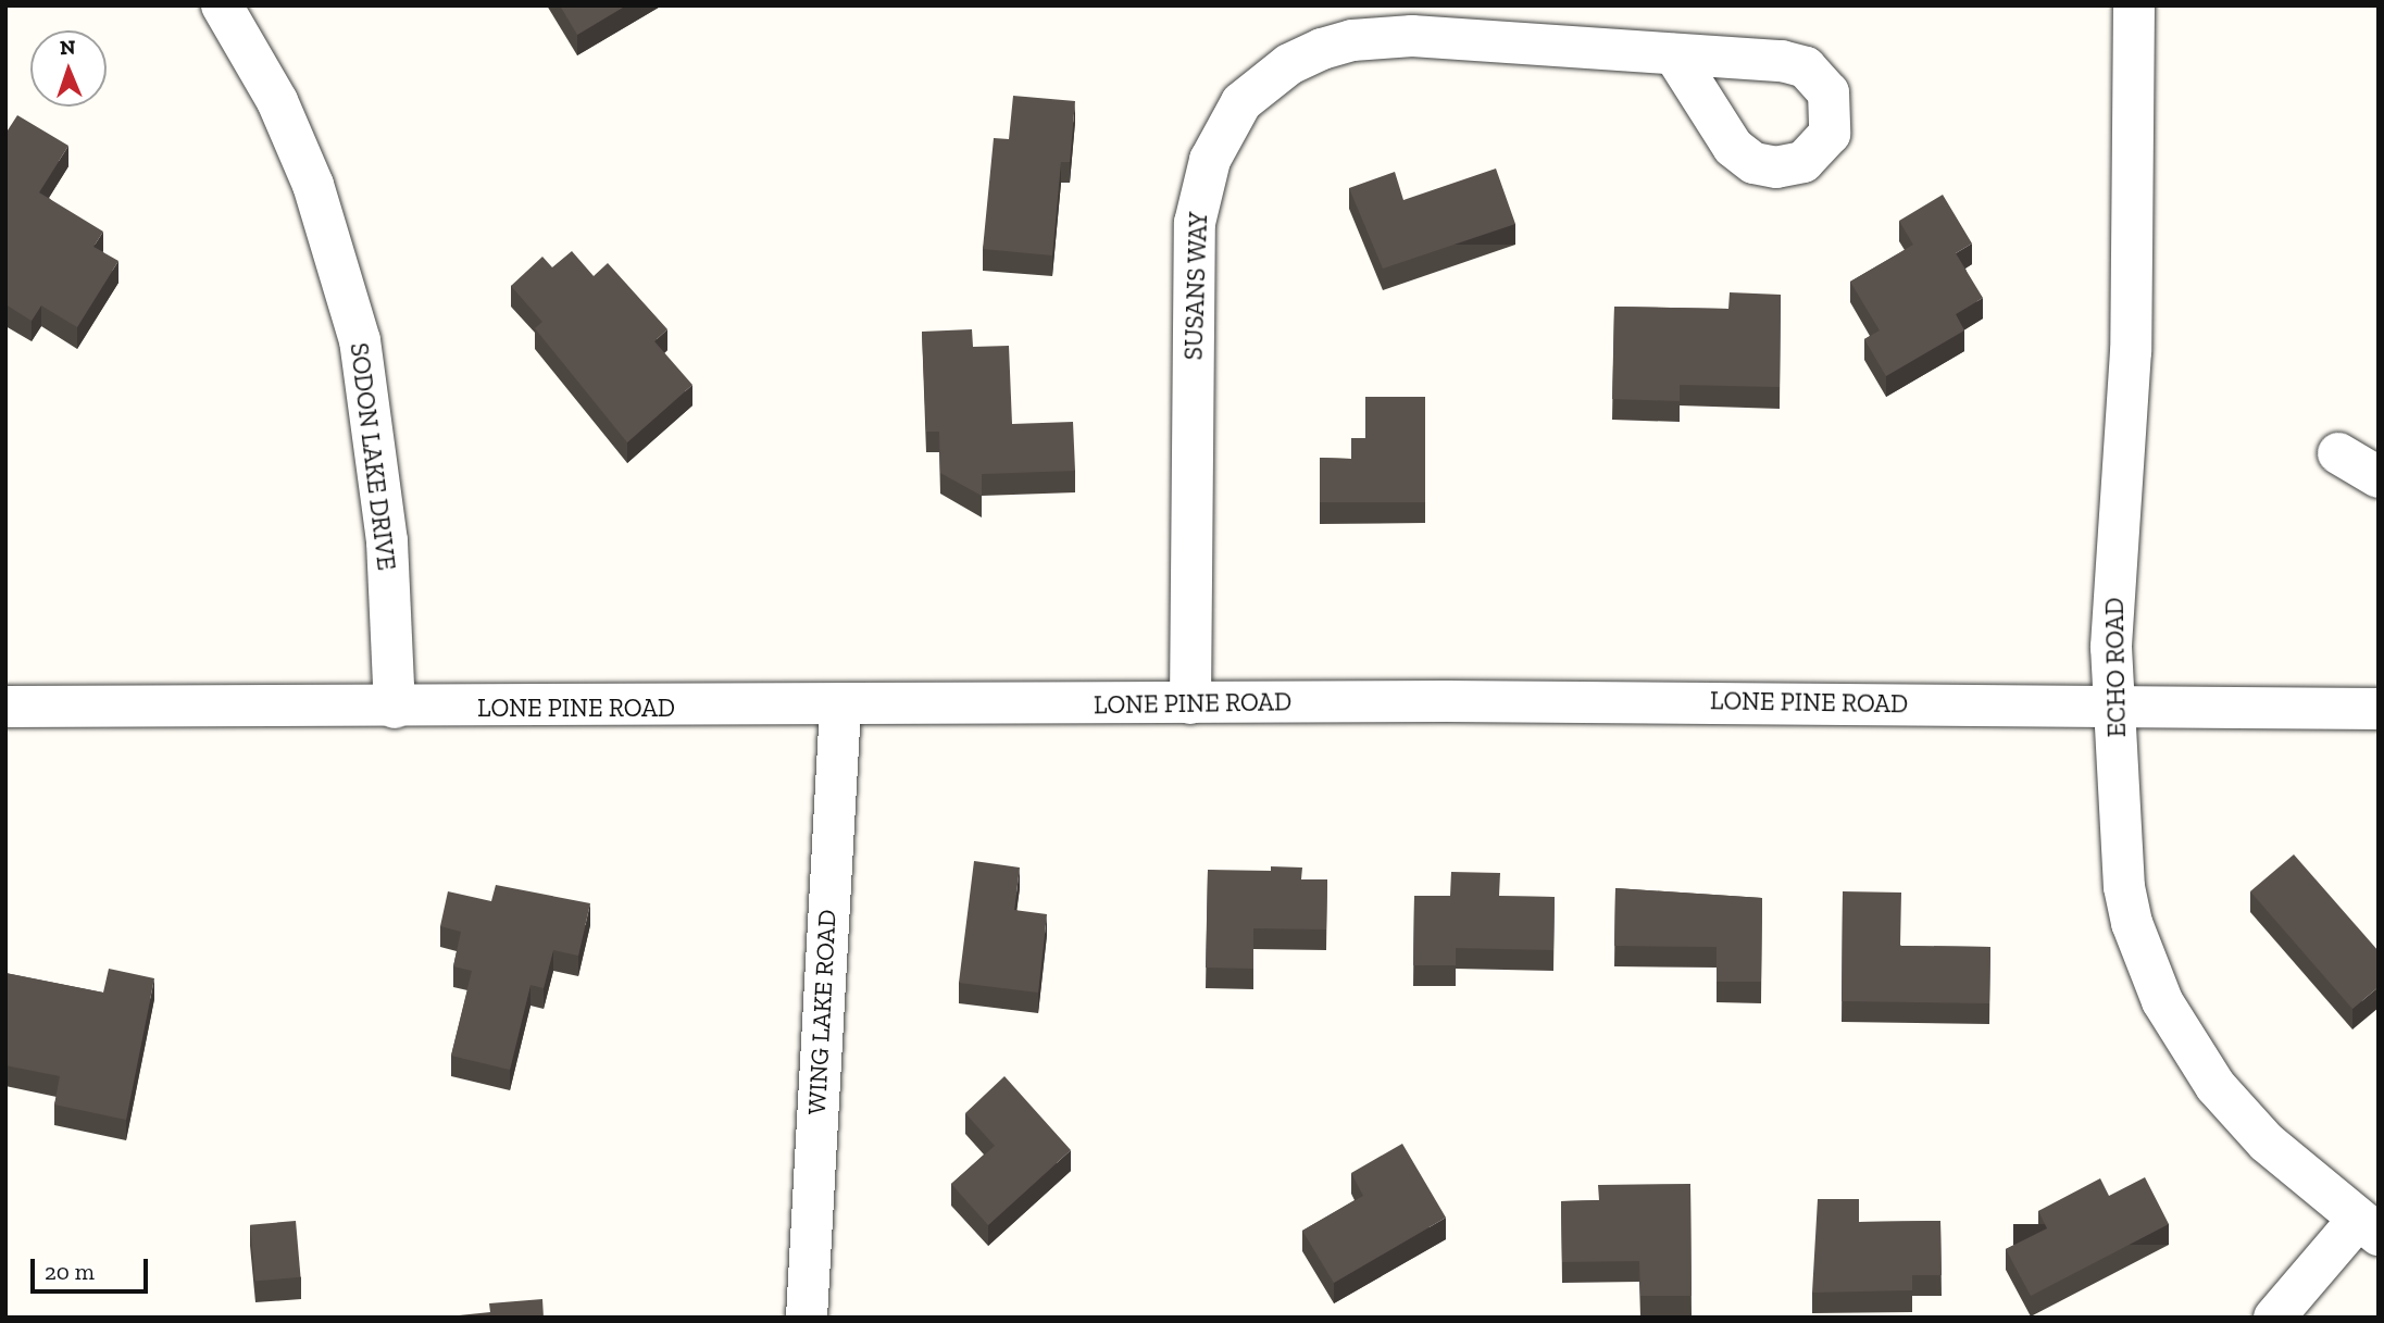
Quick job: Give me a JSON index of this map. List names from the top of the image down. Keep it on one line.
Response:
{"streets":{"street":["SUSANS WAY","SODON LAKE DRIVE","ECHO ROAD","LONE PINE ROAD","WING LAKE ROAD"]},"crossings":[["SUSANS WAY","LONE PINE ROAD"],["SODON LAKE DRIVE","LONE PINE ROAD"],["ECHO ROAD","LONE PINE ROAD"],["LONE PINE ROAD","WING LAKE ROAD"]],"scale_bar":"20 m","north":"top"}
